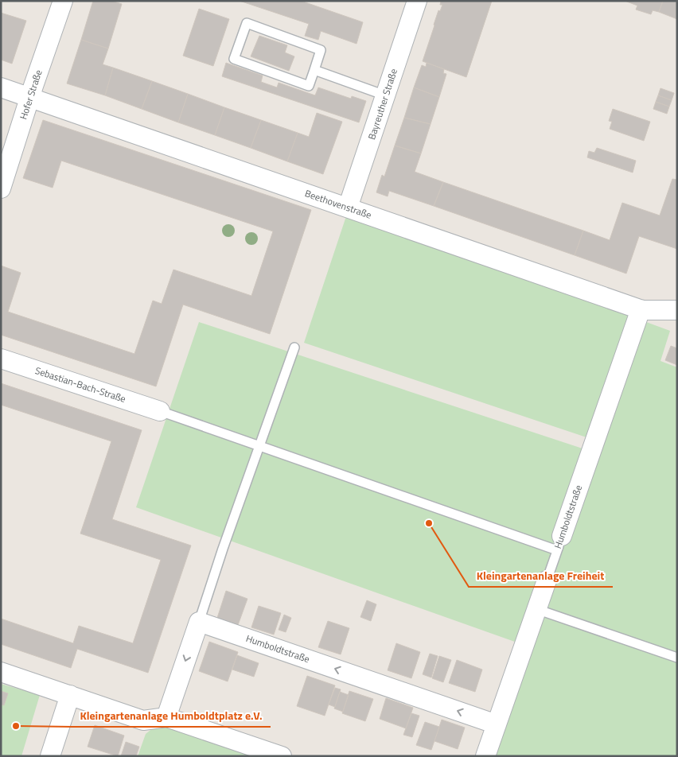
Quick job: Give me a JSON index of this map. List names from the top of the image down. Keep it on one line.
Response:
{"streets":{"street":["Hofer Straße","Bayreuther Straße","Beethovenstraße","Sebastian-Bach-Straße","Humboldtstraße"]},"crossings":[["Hofer Straße","Beethovenstraße"],["Bayreuther Straße","Beethovenstraße"],["Beethovenstraße","Humboldtstraße"]],"places":["Kleingartenanlage Freiheit","Kleingartenanlage Humboldtplatz e.V."]}
